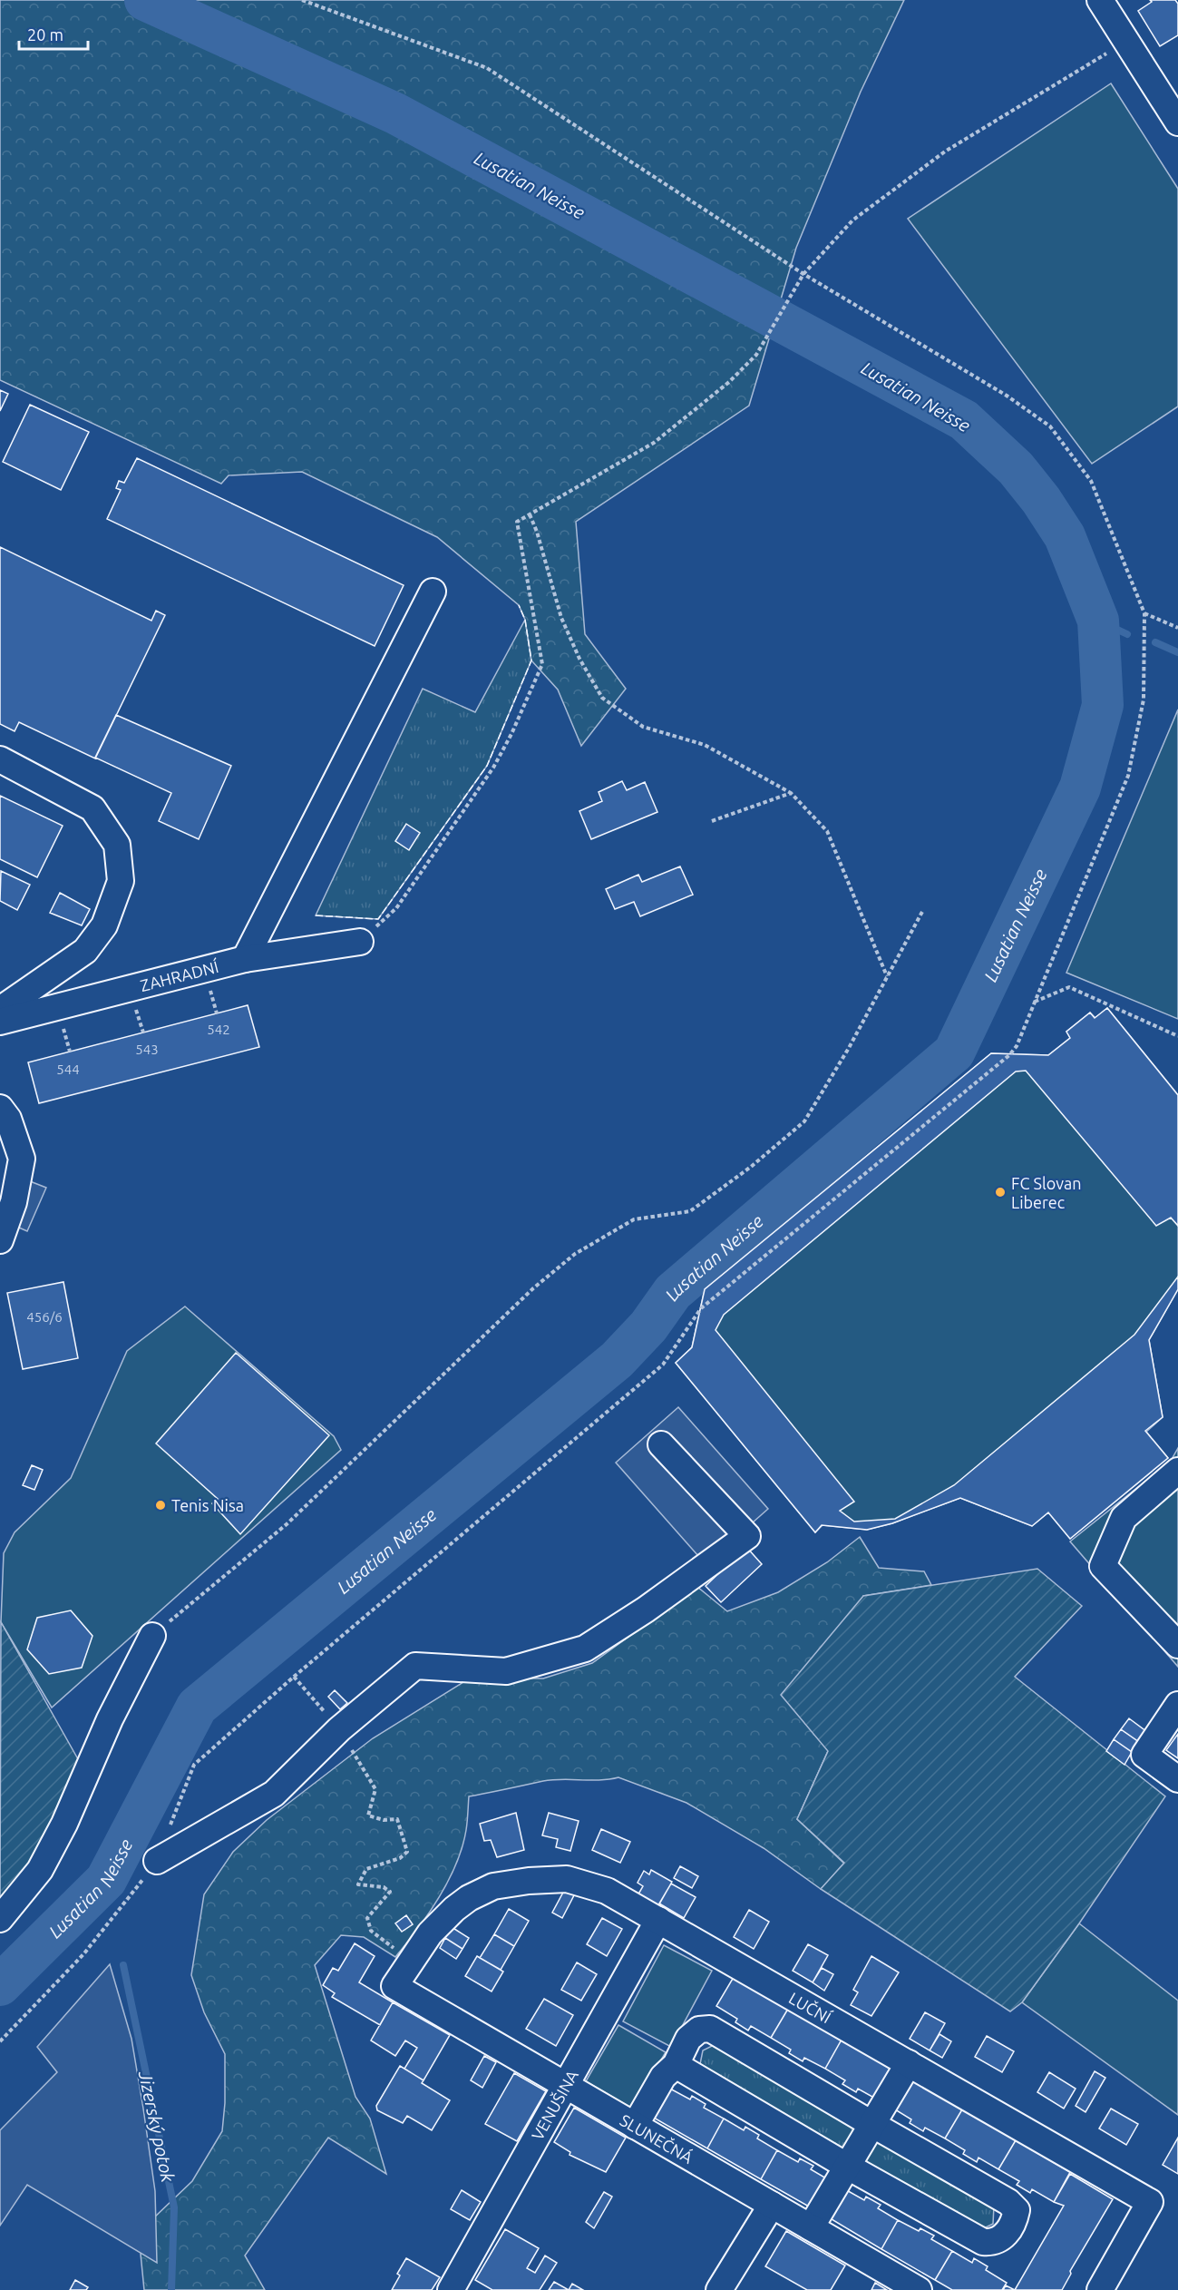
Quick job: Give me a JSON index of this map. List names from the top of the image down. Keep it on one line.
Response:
{"streets":{"street":["ZAHRADNÍ","LUČNÍ","VENUŠINA","SLUNEČNÁ"]},"crossings":[["LUČNÍ","VENUŠINA"],["LUČNÍ","SLUNEČNÁ"],["VENUŠINA","SLUNEČNÁ"]],"water":["Lusatian Neisse","Jizerský potok"],"places":["FC Slovan Liberec","Tenis Nisa"],"house_numbers":["542","543","544","456/6"],"scale_bar":"20 m"}
